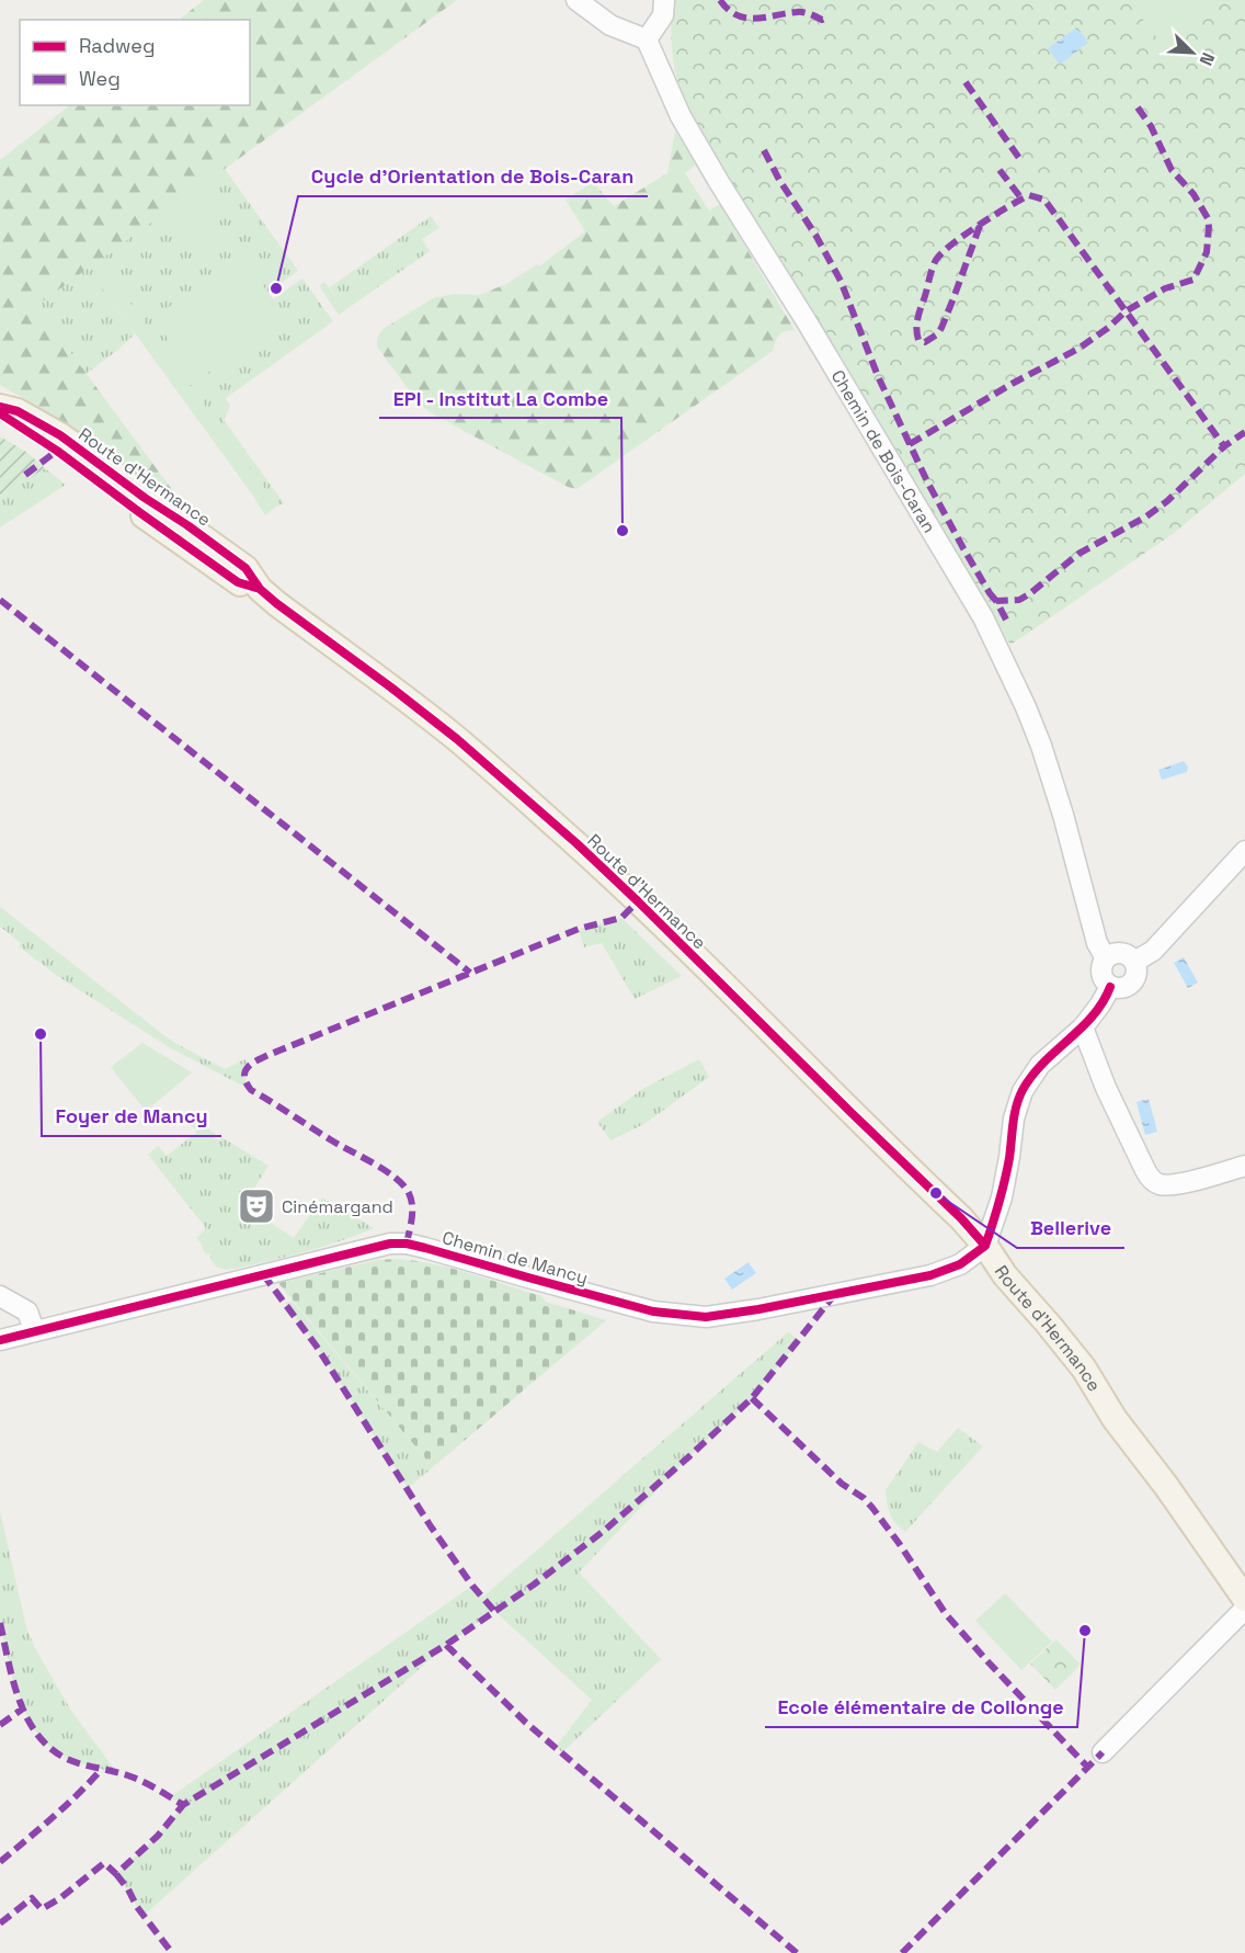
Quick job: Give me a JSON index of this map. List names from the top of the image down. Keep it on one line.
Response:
{"streets":{"main road":["Route d'Hermance"],"street":["Chemin de Bois-Caran","Chemin de Mancy"]},"crossings":[["Route d'Hermance","Chemin de Mancy"]],"places":{"other":["Cycle d'Orientation de Bois-Caran","EPI - Institut La Combe","Foyer de Mancy","Bellerive","Ecole élémentaire de Collonge"],"theatre":["Cinémargand"]},"legend":["Radweg","Weg"],"north":"bottom right"}
